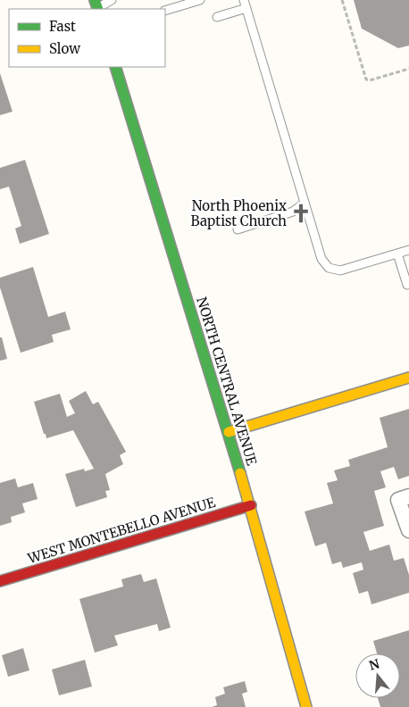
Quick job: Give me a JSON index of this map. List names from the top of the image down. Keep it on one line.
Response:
{"streets":{"main road":["NORTH CENTRAL AVENUE","WEST MONTEBELLO AVENUE"]},"crossings":[["NORTH CENTRAL AVENUE","WEST MONTEBELLO AVENUE"]],"places":{"church":["North Phoenix Baptist Church"]},"legend":["Fast","Slow"],"north":"top"}
